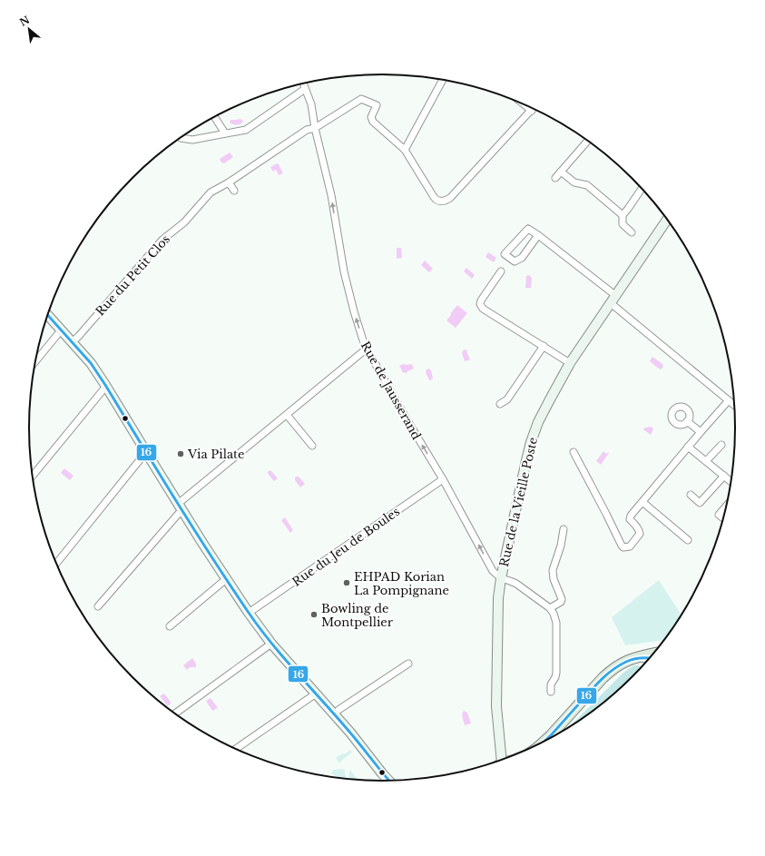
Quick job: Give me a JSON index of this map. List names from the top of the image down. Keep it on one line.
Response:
{"streets":{"main road":["Rue de la Vieille Poste"],"street":["Rue du Petit Clos","Rue de Jausserand","Rue du Jeu de Boules"]},"crossings":[["Rue du Petit Clos","Rue de Jausserand"],["Rue de Jausserand","Rue de la Vieille Poste"],["Rue de Jausserand","Rue du Jeu de Boules"]],"one_way":["Rue de Jausserand"],"places":["Via Pilate","EHPAD Korian La Pompignane","Bowling de Montpellier"],"lines":["transit line 16"],"north":"top left"}
